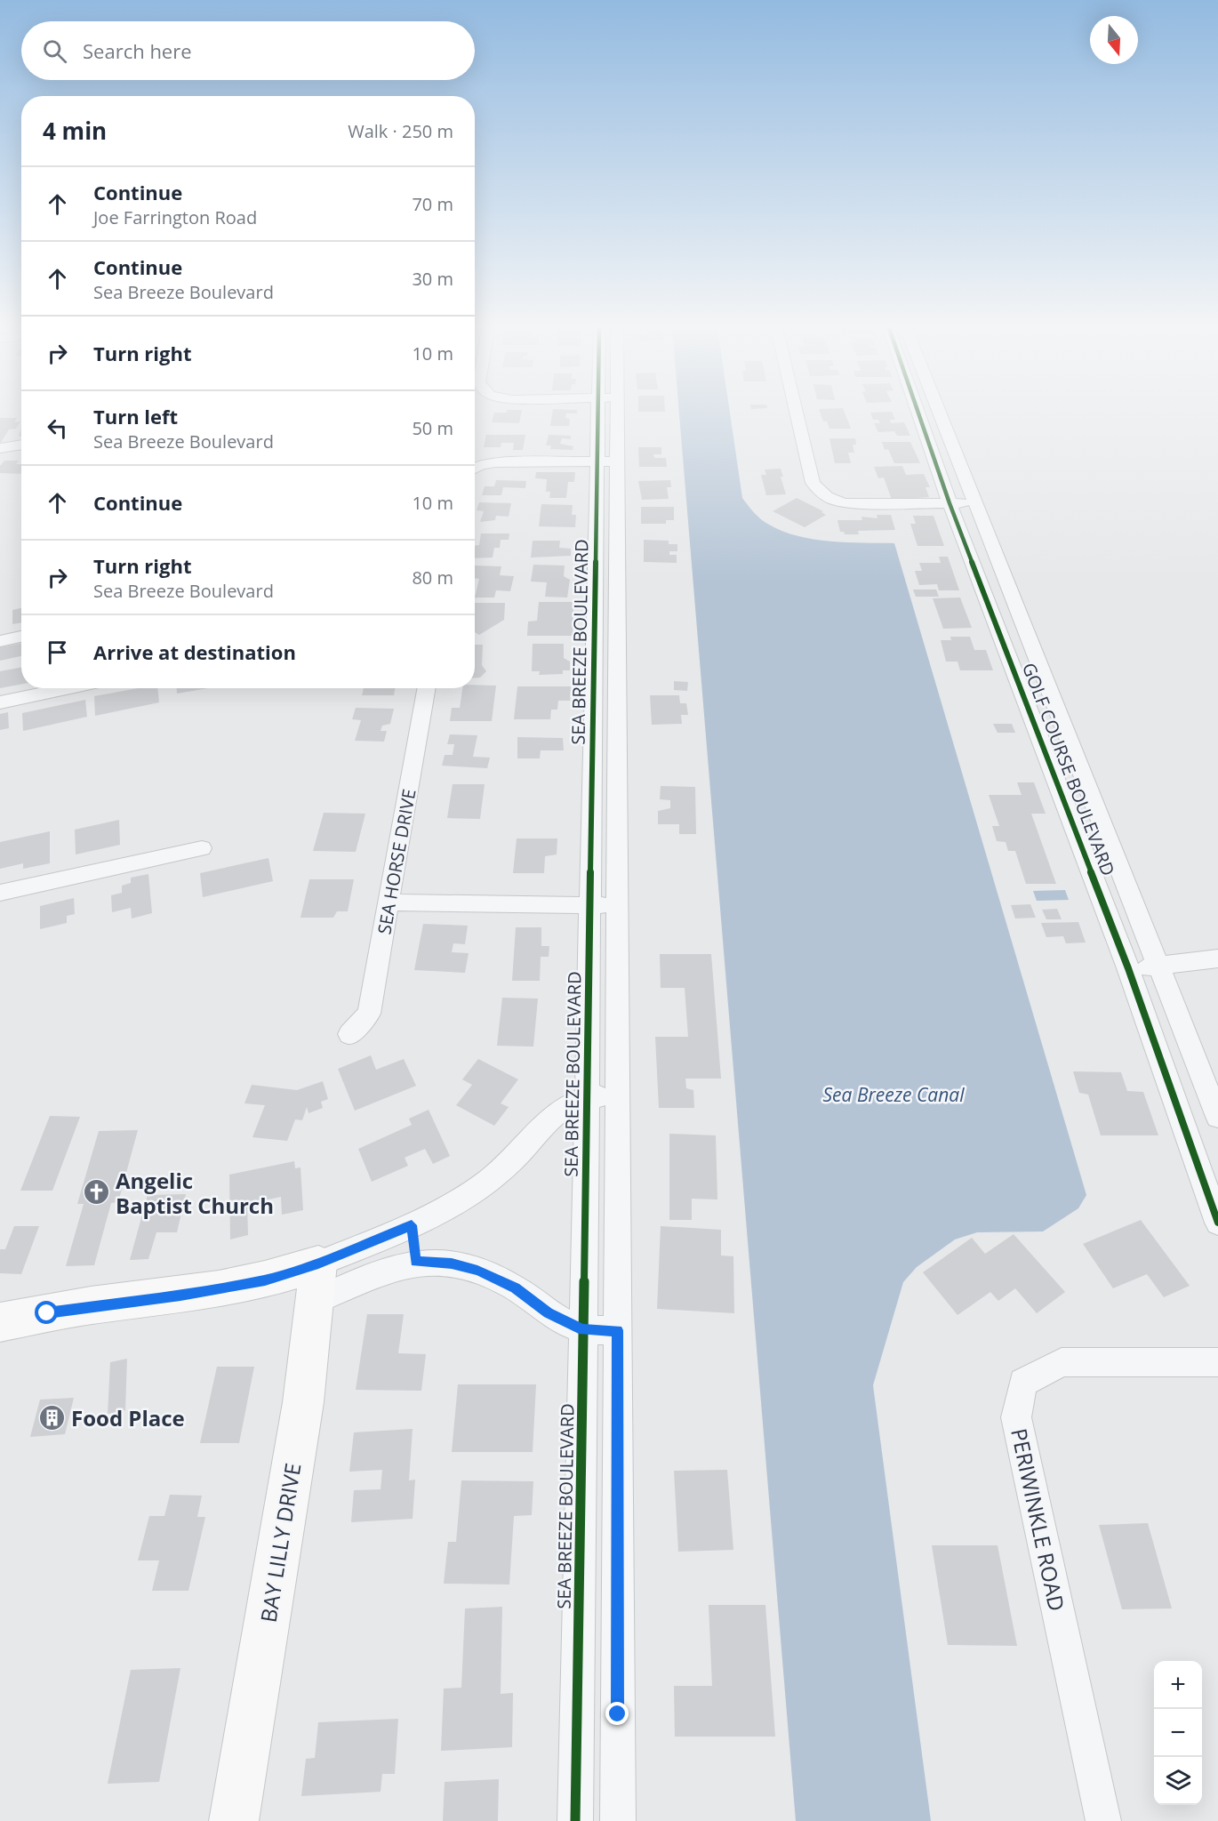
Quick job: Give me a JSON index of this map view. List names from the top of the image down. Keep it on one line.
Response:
{"streets":{"main road":["BAY LILLY DRIVE"],"street":["SEA BREEZE BOULEVARD","GOLF COURSE BOULEVARD","SEA HORSE DRIVE","PERIWINKLE ROAD"]},"crossings":[["SEA BREEZE BOULEVARD","BAY LILLY DRIVE"]],"water":["Sea Breeze Canal"],"places":{"church":["Angelic Baptist Church"],"building":["Food Place"]},"north":"bottom","page":{"search":"Search here","heading":["4 min","Walk · 250 m"],"list":[["Continue","Joe Farrington Road","70 m"],["Continue","Sea Breeze Boulevard","30 m"],["Turn right","10 m"],["Turn left","Sea Breeze Boulevard","50 m"],["Continue","10 m"],["Turn right","Sea Breeze Boulevard","80 m"],"Arrive at destination"],"map_buttons":["+","−"]}}
